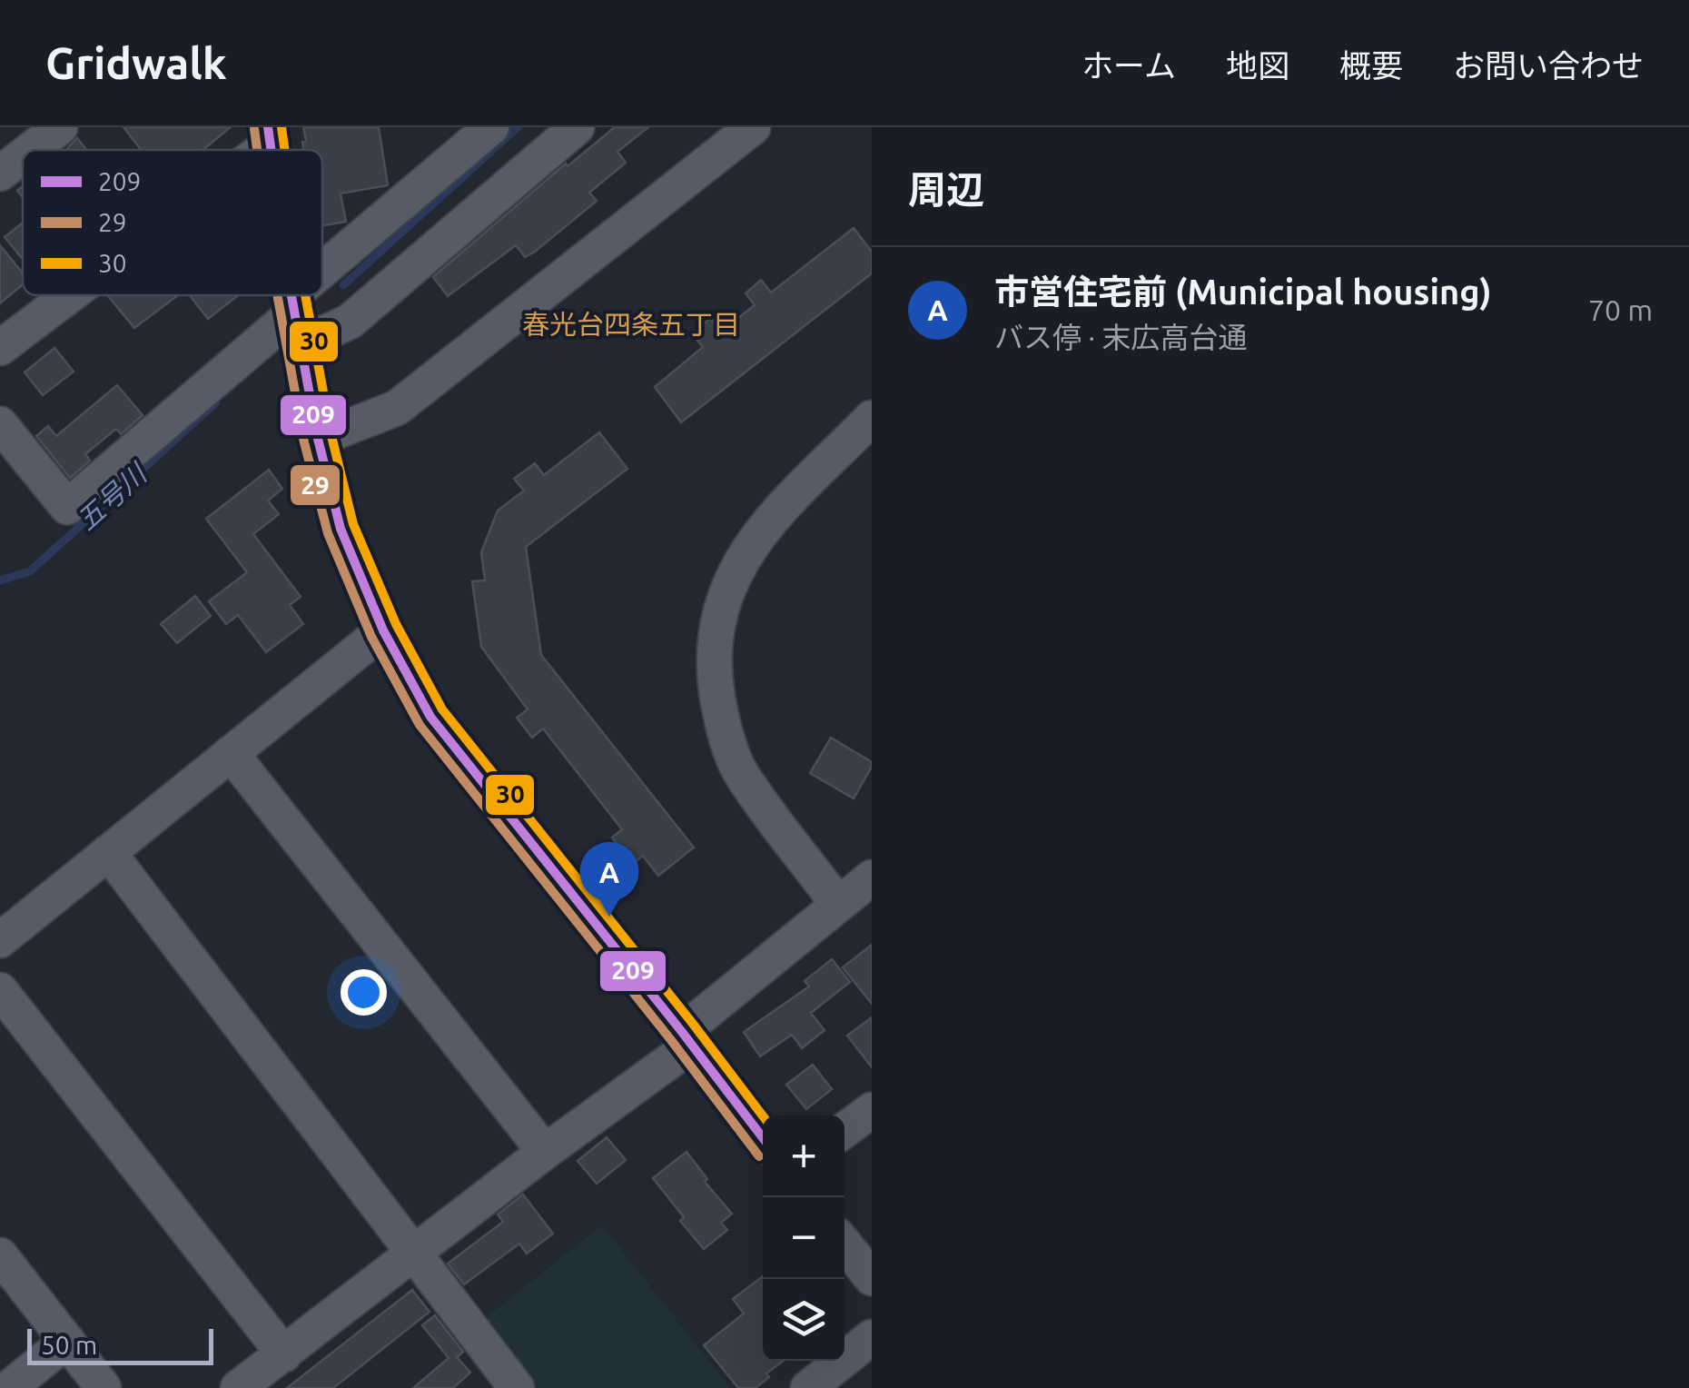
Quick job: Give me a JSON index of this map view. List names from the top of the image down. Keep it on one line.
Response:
{"districts":["春光台四条五丁目"],"water":["五号川"],"lines":["transit line 209","transit line 30","transit line 29"],"legend":["209","29","30"],"scale_bar":"50 m","page":{"header":"Gridwalk","nav":["ホーム","地図","概要","お問い合わせ"],"heading":"周辺","list":[{"mark":"A","name":"市営住宅前 (Municipal housing)","note":"バス停 · 末広高台通","value":"70 m"}],"pins":"A","map_buttons":["+","−"],"scale":"50 m"}}
